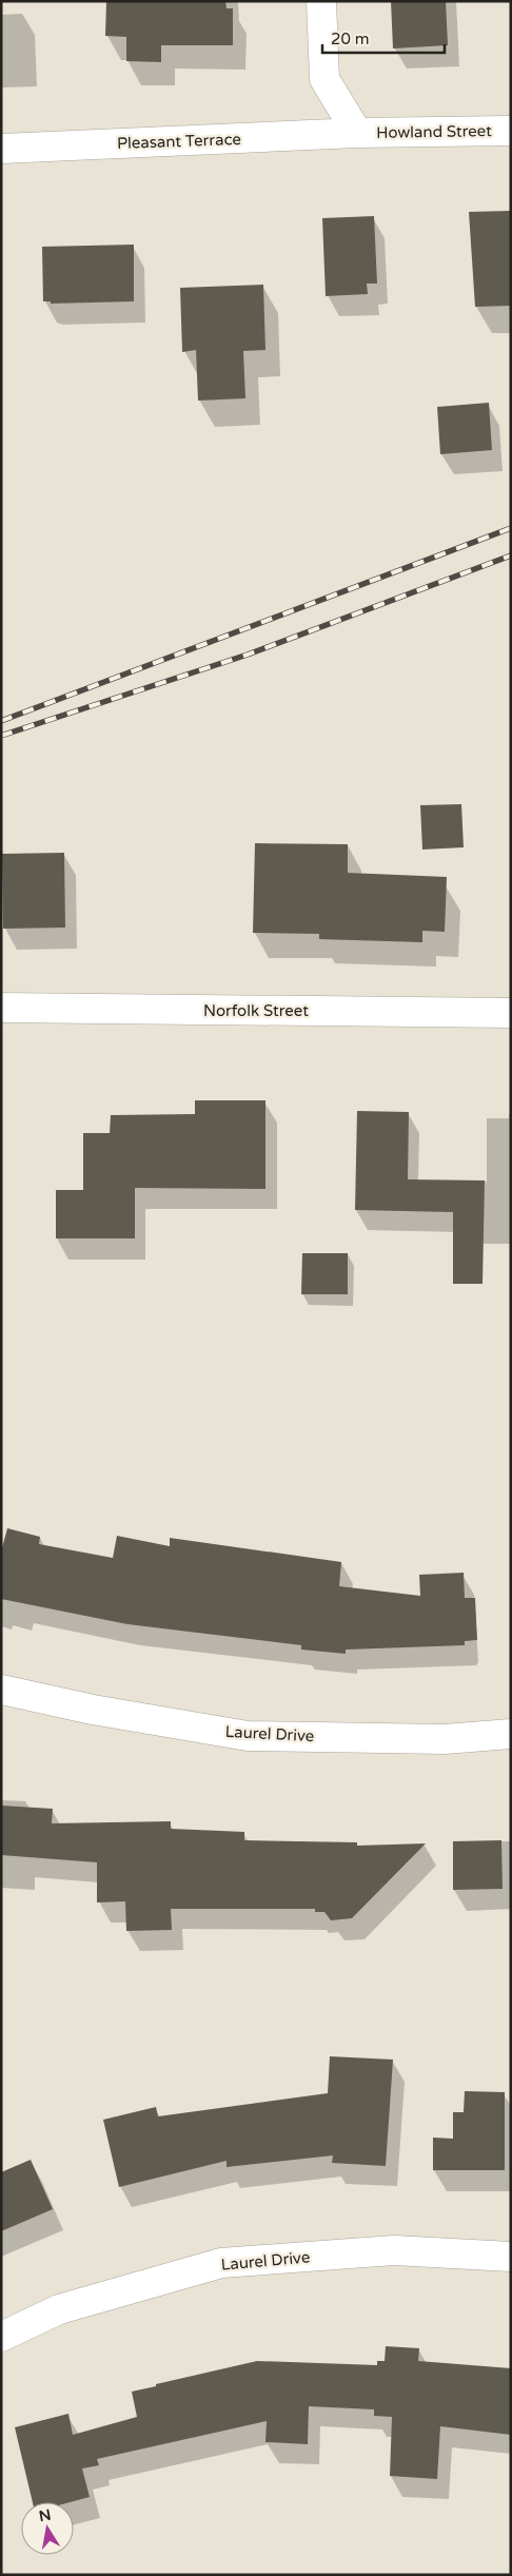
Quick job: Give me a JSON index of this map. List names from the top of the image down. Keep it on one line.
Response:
{"streets":{"street":["Howland Street","Pleasant Terrace","Norfolk Street","Laurel Drive"]},"crossings":[["Howland Street","Pleasant Terrace"]],"scale_bar":"20 m","north":"top"}
